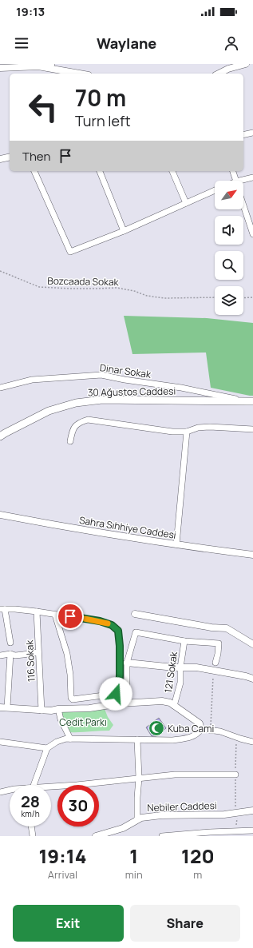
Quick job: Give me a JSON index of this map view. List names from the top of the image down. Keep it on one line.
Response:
{"streets":{"main road":["30 Ağustos Caddesi"],"street":["Dinar Sokak","Sahra Sıhhiye Caddesi","116 Sokak","121 Sokak","Nebiler Caddesi"],"path":["Bozcaada Sokak"]},"crossings":[["Dinar Sokak","30 Ağustos Caddesi"]],"parks":["Cedit Parkı"],"places":{"mosque":["Kuba Cami"]},"north":"top right","page":{"status":"19:13","header":"Waylane","turn":["70 m","Turn left"],"then":"Then","speed":"28 km/h","limit":"30","eta":["19:14","Arrival","1","min","120","m"],"buttons":["Exit","Share"]}}
